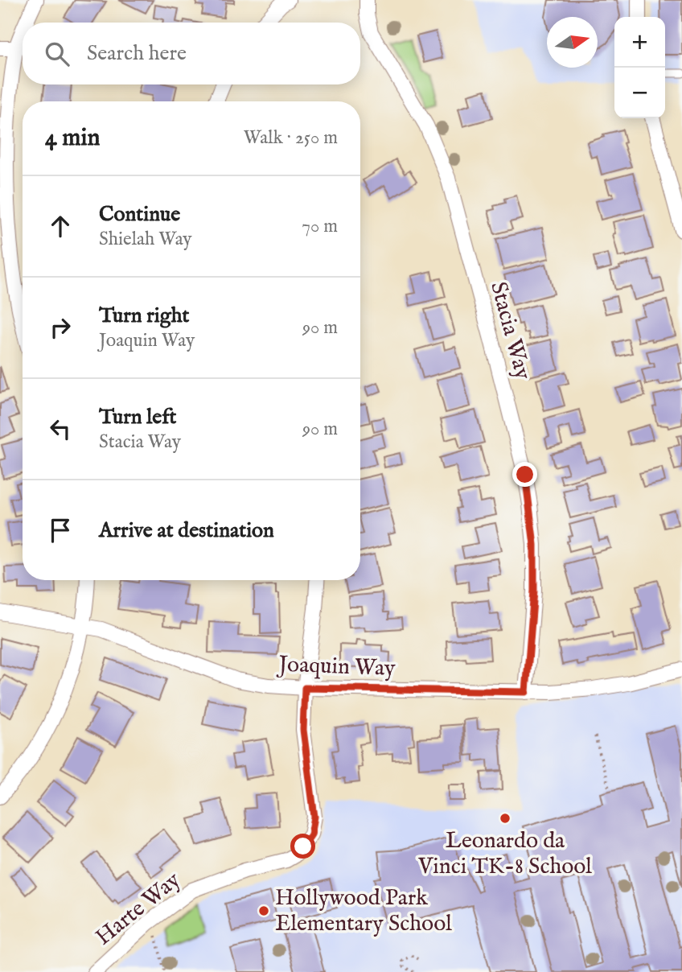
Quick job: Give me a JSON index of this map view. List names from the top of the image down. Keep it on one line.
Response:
{"streets":{"street":["Stacia Way","Joaquin Way","Harte Way"]},"crossings":[["Stacia Way","Joaquin Way"],["Joaquin Way","Harte Way"]],"places":["Leonardo da Vinci TK-8 School","Hollywood Park Elementary School"],"north":"right","page":{"map_buttons":["+","−"],"search":"Search here","heading":["4 min","Walk · 250 m"],"list":[["Continue","Shielah Way","70 m"],["Turn right","Joaquin Way","90 m"],["Turn left","Stacia Way","90 m"],"Arrive at destination"]}}
